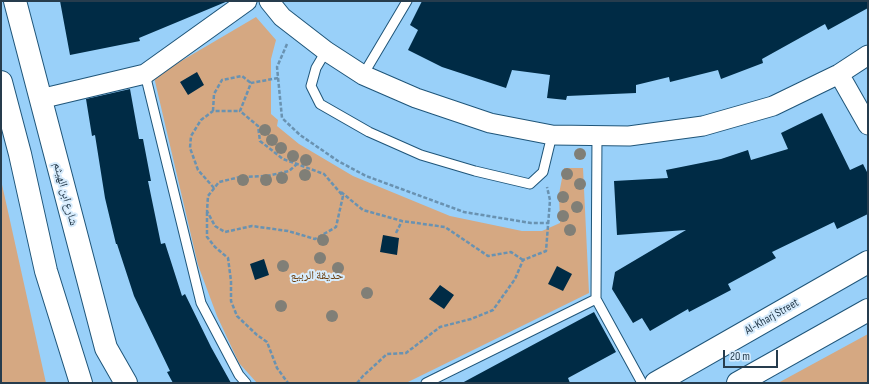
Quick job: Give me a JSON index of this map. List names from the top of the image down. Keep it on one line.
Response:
{"streets":{"street":["شارع ابن الهيثم","Al-Kharj Street"]},"parks":["حديقة الربيع"],"scale_bar":"20 m"}
